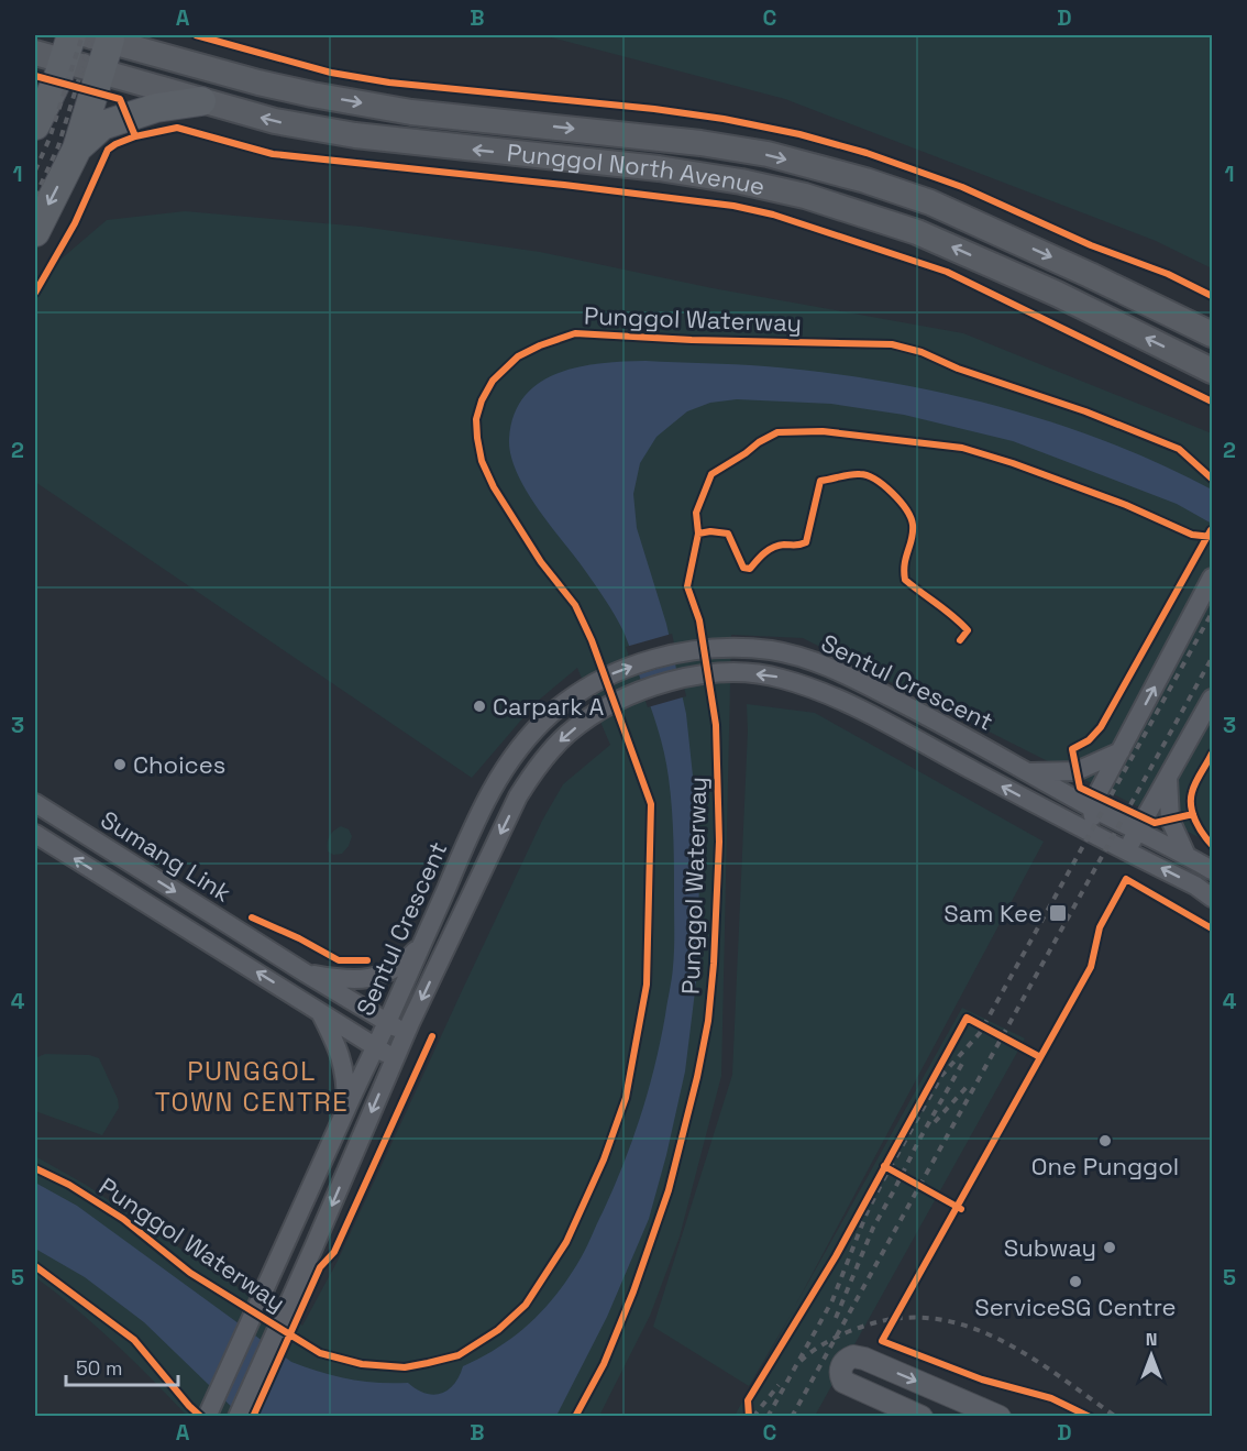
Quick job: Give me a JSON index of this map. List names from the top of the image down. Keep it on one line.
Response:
{"streets":{"main road":["Punggol North Avenue"],"street":["Sentul Crescent","Sumang Link"],"cycle path":["Punggol Waterway"]},"crossings":[["Sentul Crescent","Sumang Link"]],"districts":["PUNGGOL TOWN CENTRE"],"places":{"other":["Carpark A","Choices","One Punggol","Subway","ServiceSG Centre"],"transit":["Sam Kee"]},"scale_bar":"50 m","north":"top","grid":{"columns":["A","B","C","D"],"rows":["1","2","3","4","5"]}}
